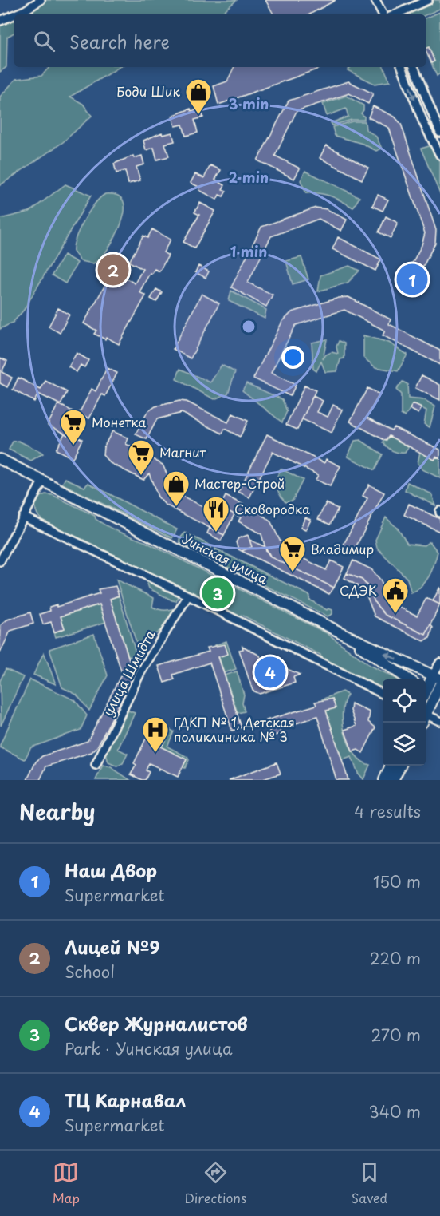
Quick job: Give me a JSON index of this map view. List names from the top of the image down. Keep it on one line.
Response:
{"streets":{"main road":["Уинская улица"],"street":["улица Шмидта"]},"places":{"shop":["Боди Шик","Мастер-Строй"],"supermarket":["Монетка","Магнит","Владимир"],"restaurant":["Сковородка"],"public building":["СДЭК"],"hospital":["ГДКП № 1, Детская поликлиника № 3"]},"page":{"search":"Search here","pins":["2","1","3","4"],"heading":["Nearby","4 results"],"list":[{"mark":"1","name":"Наш Двор","note":"Supermarket","value":"150 m"},{"mark":"2","name":"Лицей №9","note":"School","value":"220 m"},{"mark":"3","name":"Сквер Журналистов","note":"Park · Уинская улица","value":"270 m"},{"mark":"4","name":"ТЦ Карнавал","note":"Supermarket","value":"340 m"}],"nav":["Map","Directions","Saved"]},"rings":["3 min","2 min","1 min"]}
